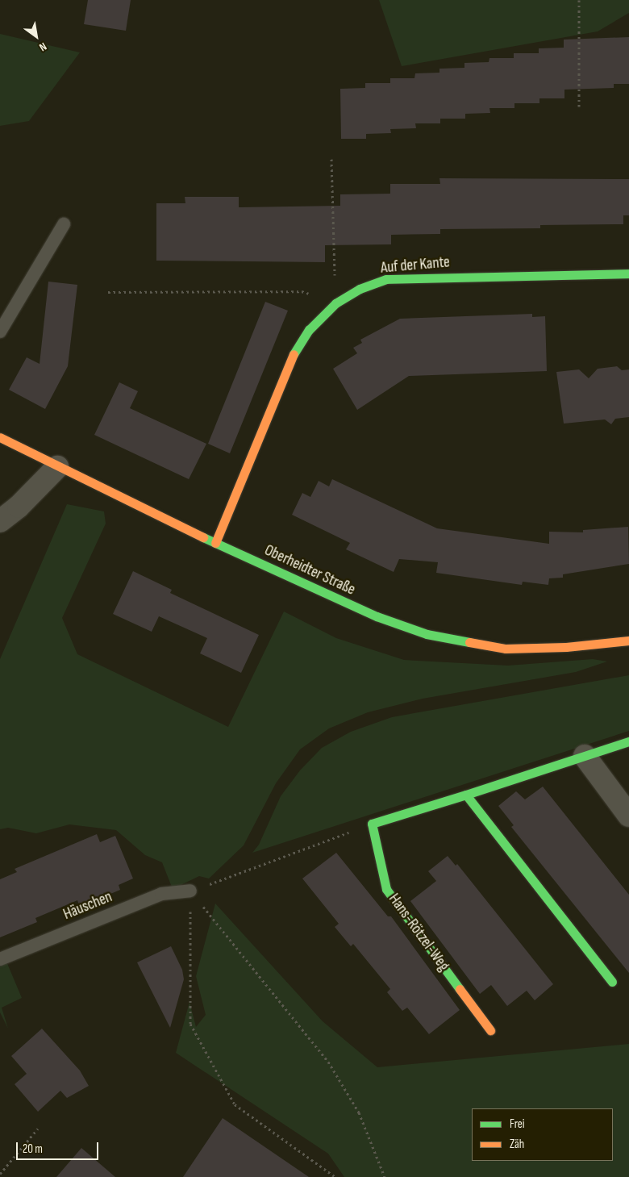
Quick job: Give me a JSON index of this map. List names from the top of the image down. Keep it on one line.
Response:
{"streets":{"street":["Auf der Kante","Oberheidter Straße","Hans-Rötzel-Weg"],"lane":["Häuschen"]},"crossings":[["Auf der Kante","Oberheidter Straße"]],"legend":["Frei","Zäh"],"scale_bar":"20 m","north":"bottom right"}
